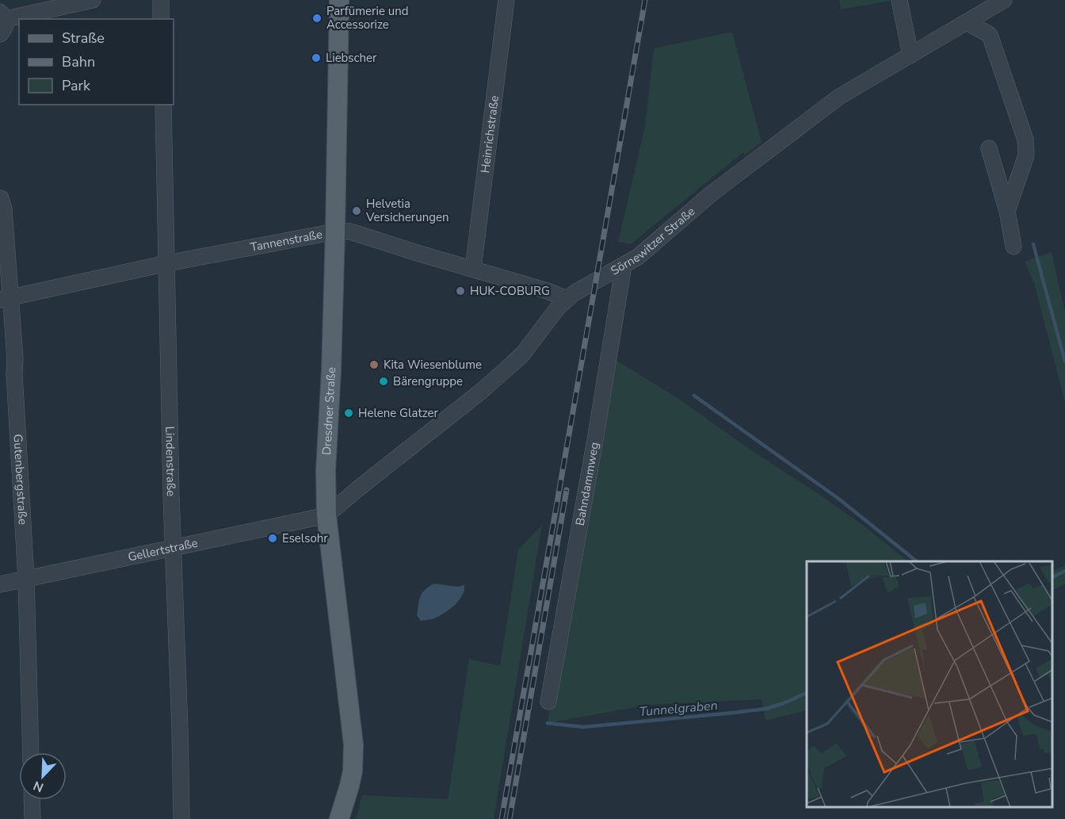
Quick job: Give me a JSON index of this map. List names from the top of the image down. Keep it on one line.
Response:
{"streets":{"main road":["Dresdner Straße"],"street":["Heinrichstraße","Sörnewitzer Straße","Tannenstraße","Lindenstraße","Gutenbergstraße","Bahndammweg","Gellertstraße"]},"crossings":[["Heinrichstraße","Tannenstraße"],["Sörnewitzer Straße","Tannenstraße"],["Sörnewitzer Straße","Dresdner Straße"],["Sörnewitzer Straße","Bahndammweg"],["Sörnewitzer Straße","Gellertstraße"],["Tannenstraße","Dresdner Straße"],["Tannenstraße","Lindenstraße"],["Tannenstraße","Gutenbergstraße"],["Dresdner Straße","Gellertstraße"],["Lindenstraße","Gellertstraße"],["Gutenbergstraße","Gellertstraße"]],"water":["Tunnelgraben"],"places":["Parfümerie und Accessorize","Liebscher","Helvetia Versicherungen","HUK-COBURG","Kita Wiesenblume","Bärengruppe","Helene Glatzer","Eselsohr"],"legend":["Straße","Bahn","Park"],"north":"bottom left"}
